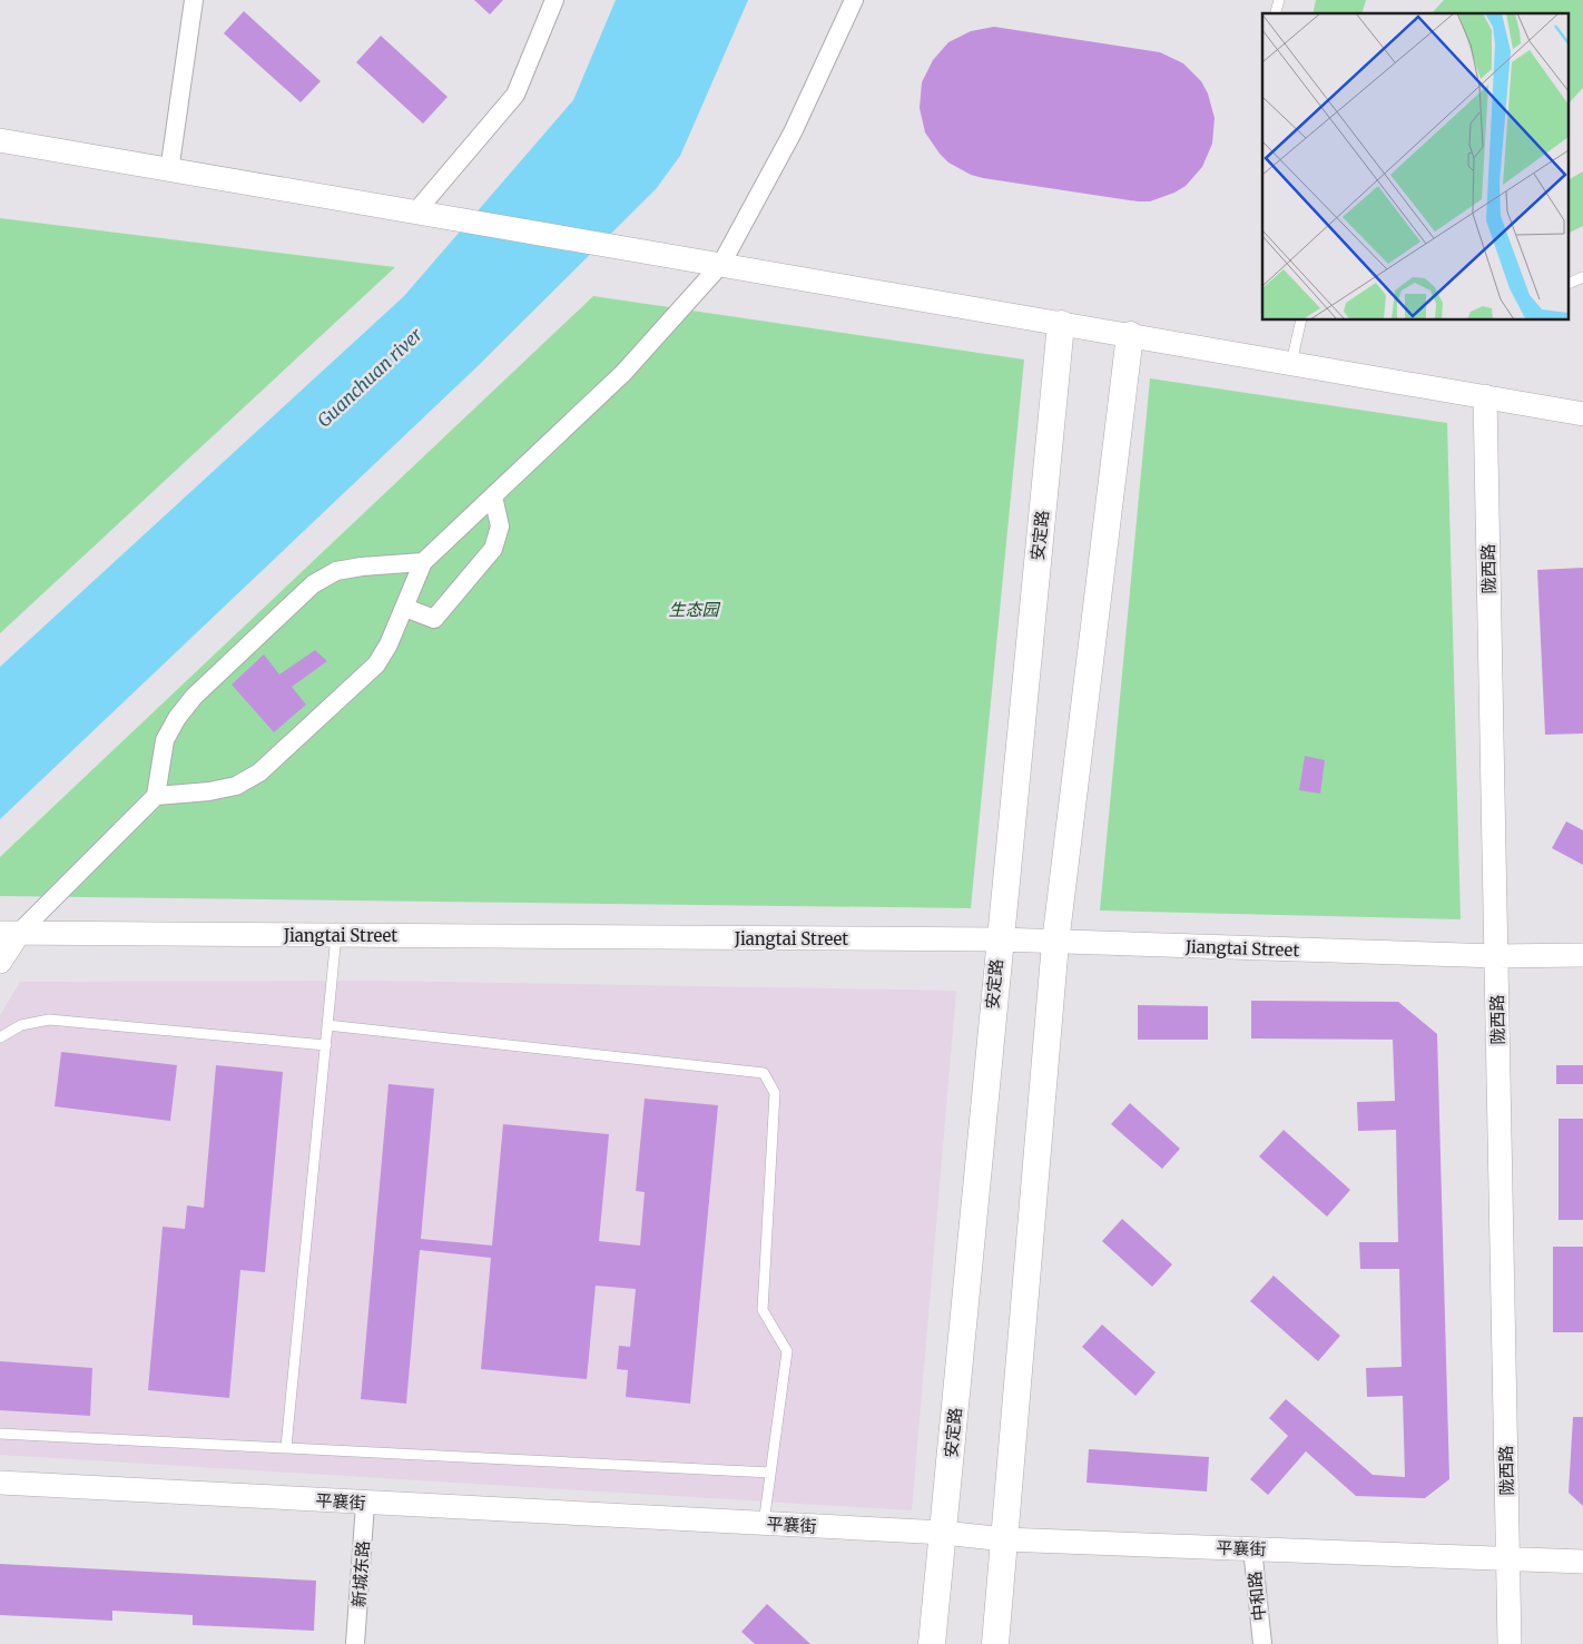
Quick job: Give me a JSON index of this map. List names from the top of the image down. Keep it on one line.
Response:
{"streets":{"main road":["安定路"],"street":["陇西路","Jiangtai Street","平襄街","新城东路","中和路"]},"crossings":[["安定路","Jiangtai Street"],["安定路","平襄街"],["陇西路","Jiangtai Street"],["陇西路","平襄街"],["平襄街","新城东路"],["平襄街","中和路"]],"water":["Guanchuan river"],"parks":["生态园"]}
